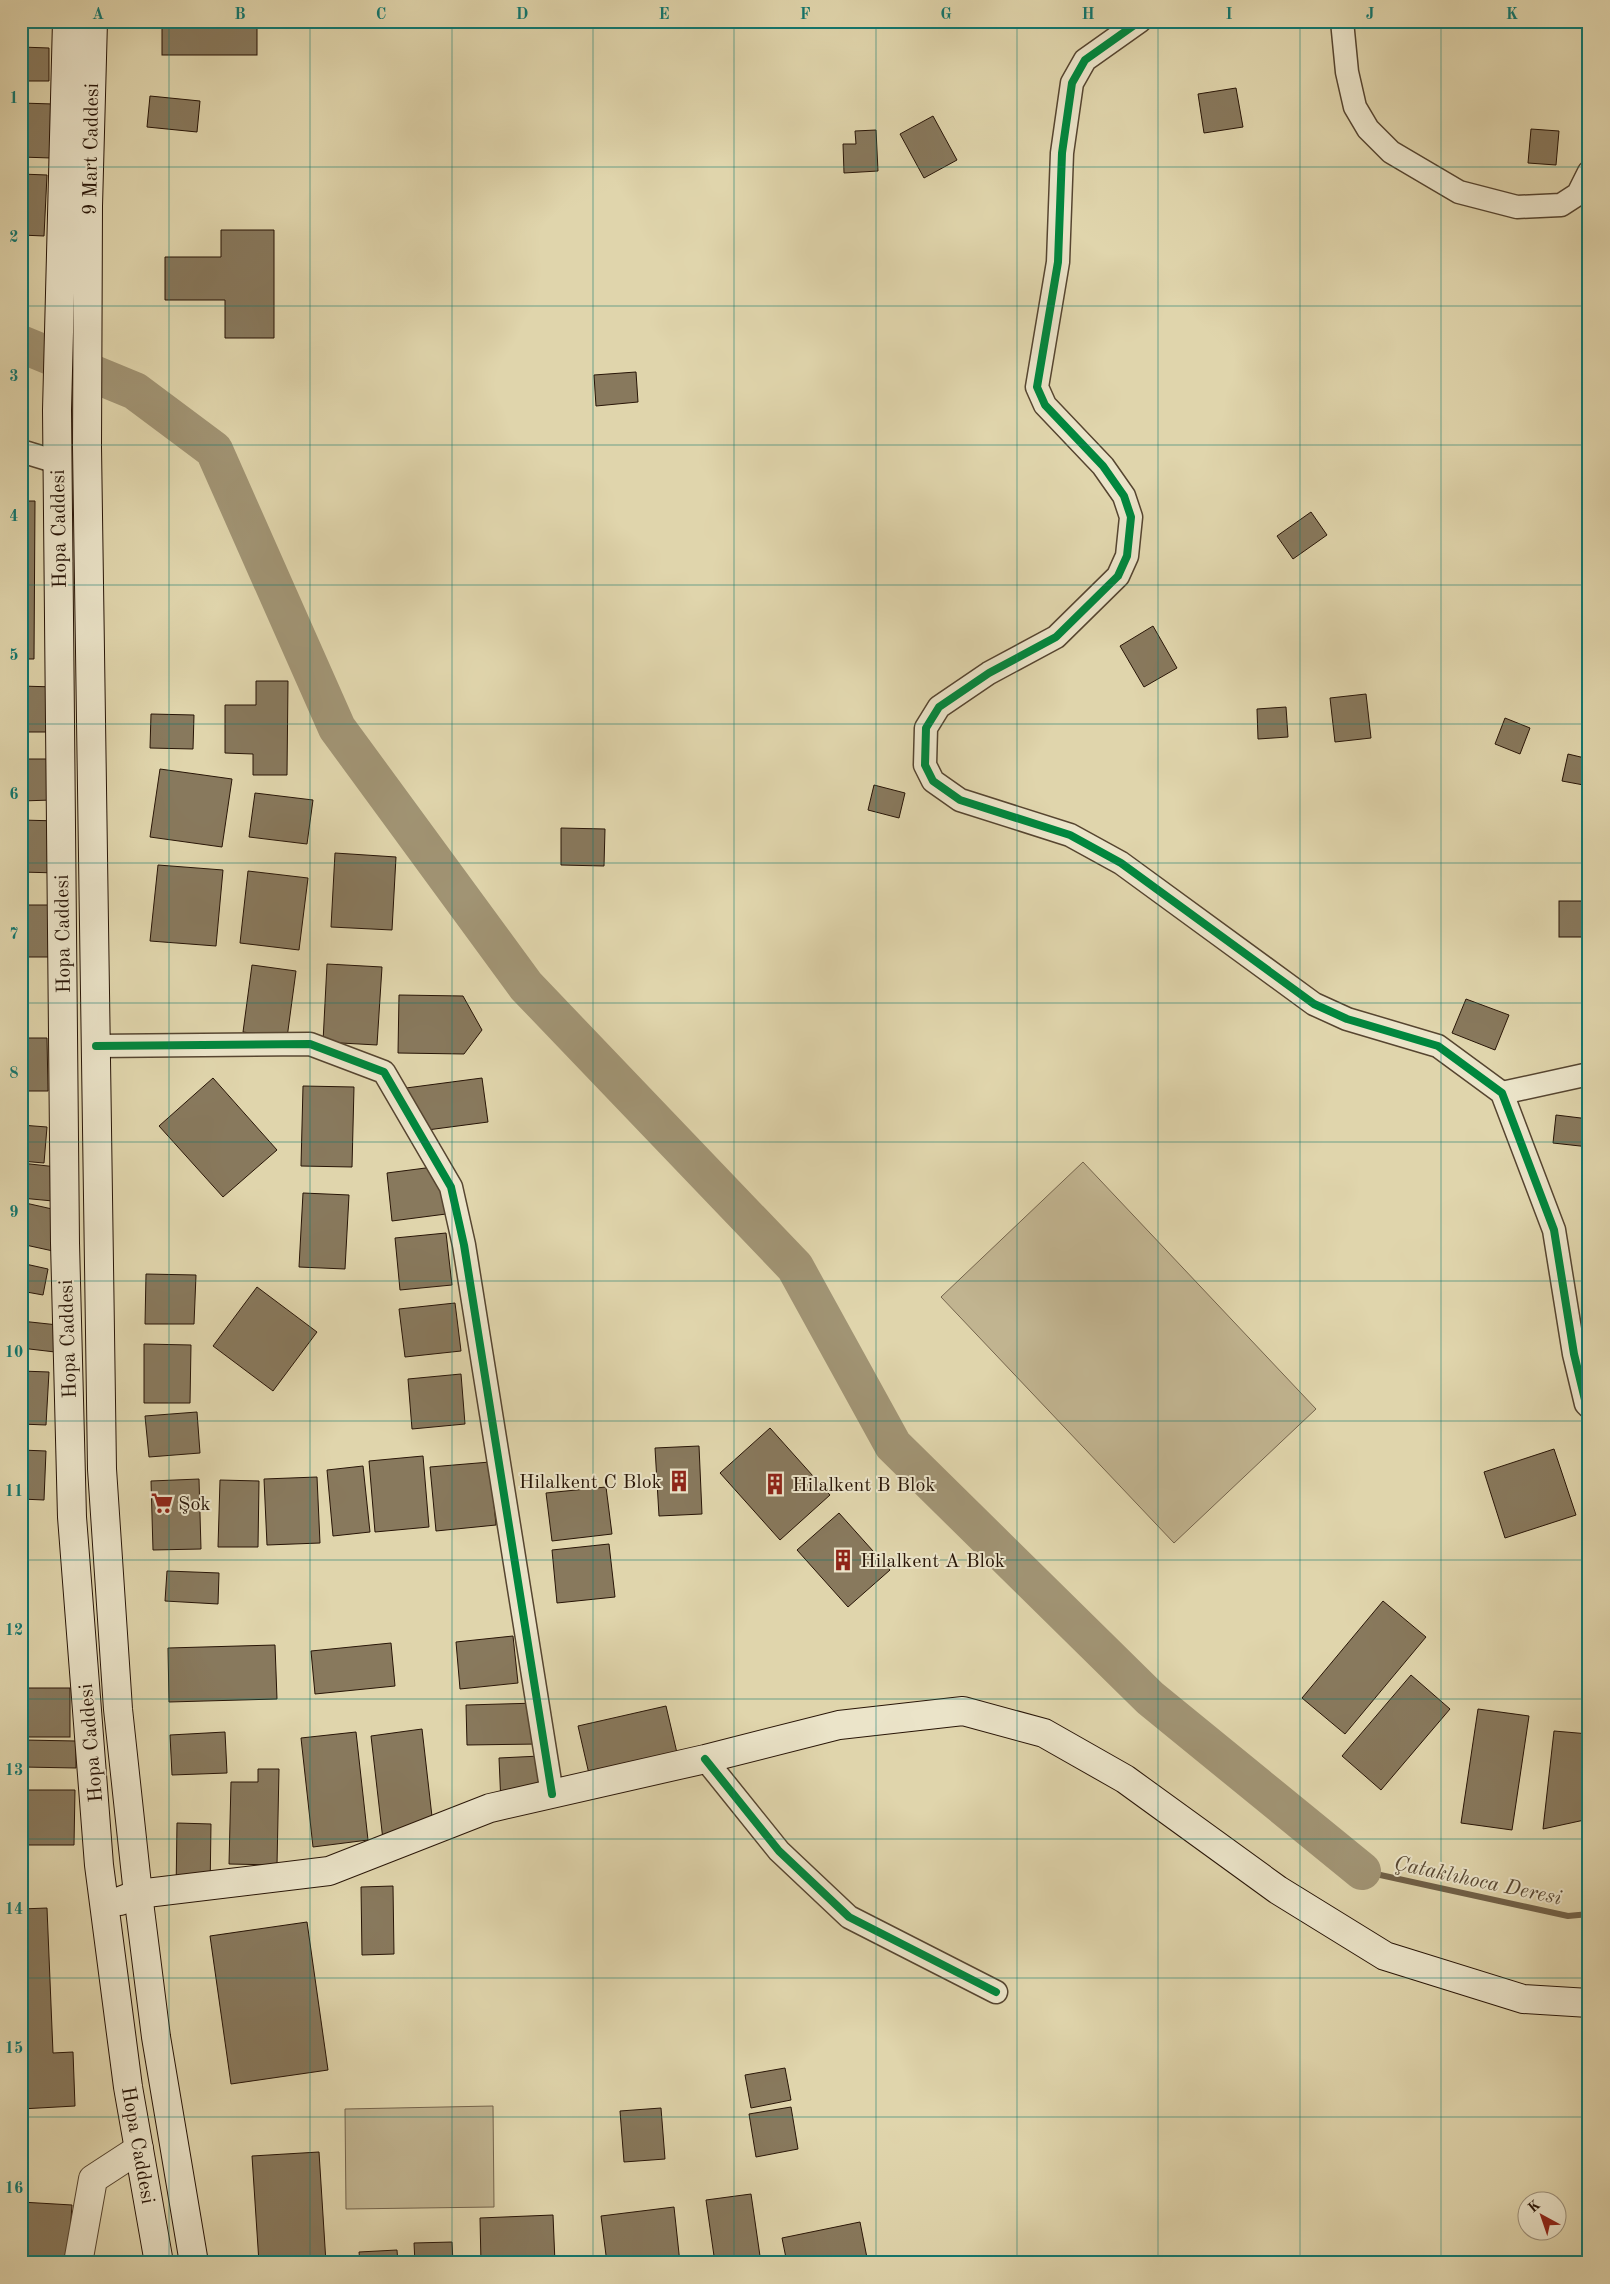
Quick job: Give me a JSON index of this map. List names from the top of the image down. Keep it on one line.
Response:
{"streets":{"main road":["9 Mart Caddesi","Hopa Caddesi"]},"crossings":[["9 Mart Caddesi","Hopa Caddesi"]],"water":["Çataklıhoca Deresi"],"places":{"building":["Hilalkent C Blok","Hilalkent B Blok","Hilalkent A Blok"],"supermarket":["Şok"]},"north":"top left","grid":{"columns":["A","B","C","D","E","F","G","H","I","J","K"],"rows":["1","2","3","4","5","6","7","8","9","10","11","12","13","14","15","16"]}}
